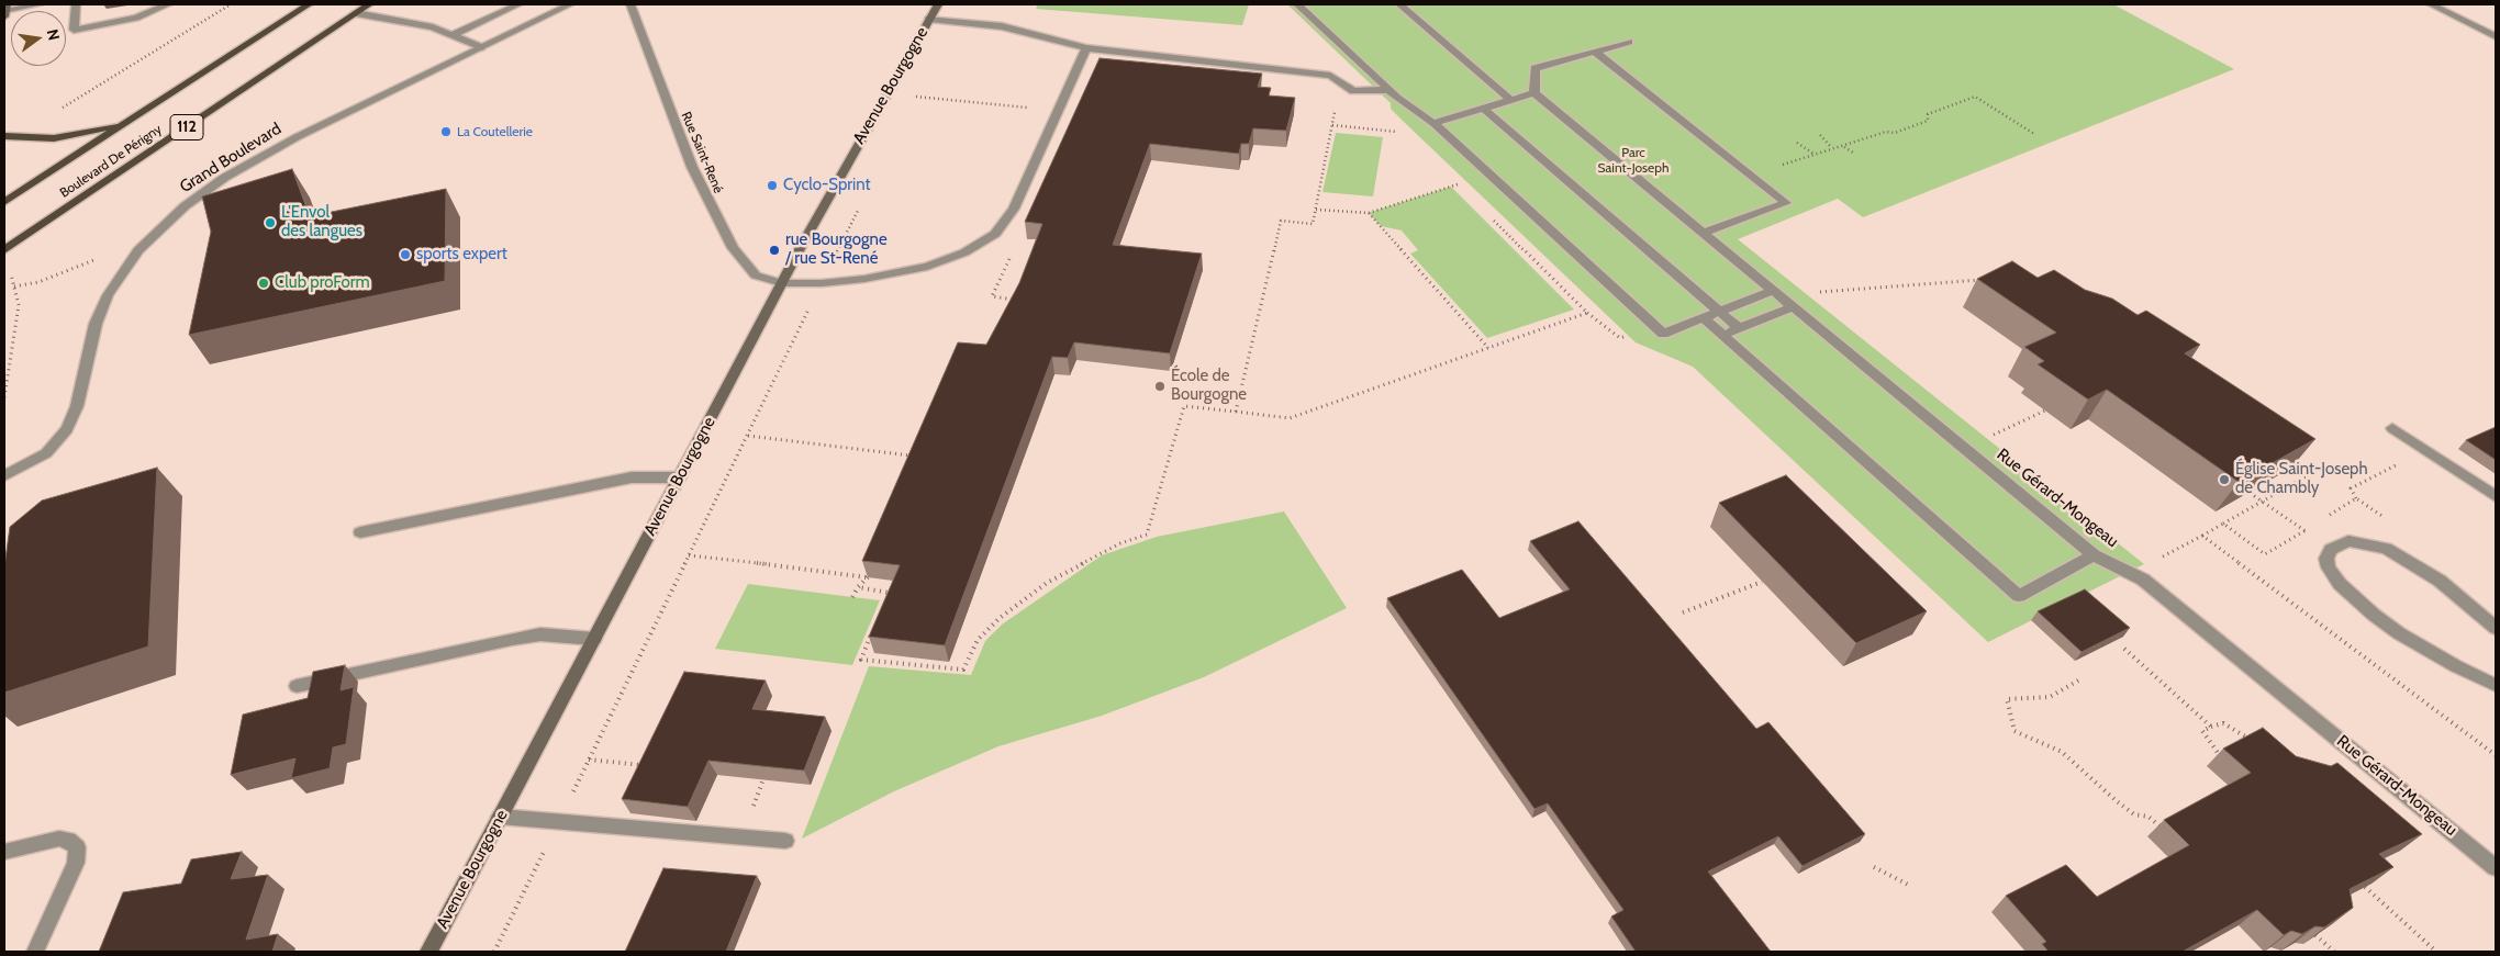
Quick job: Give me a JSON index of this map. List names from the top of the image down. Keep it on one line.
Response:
{"streets":{"main road":["112","Boulevard De Périgny"],"street":["Avenue Bourgogne","Rue Saint-René","Grand Boulevard","Rue Gérard-Mongeau"]},"crossings":[["Avenue Bourgogne","Rue Saint-René"]],"parks":["Parc Saint-Joseph"],"places":["La Coutellerie","Cyclo-Sprint","L'Envol des langues","rue Bourgogne / rue St-René","sports expert","Club proForm","École de Bourgogne","Église Saint-Joseph de Chambly"],"north":"right"}
